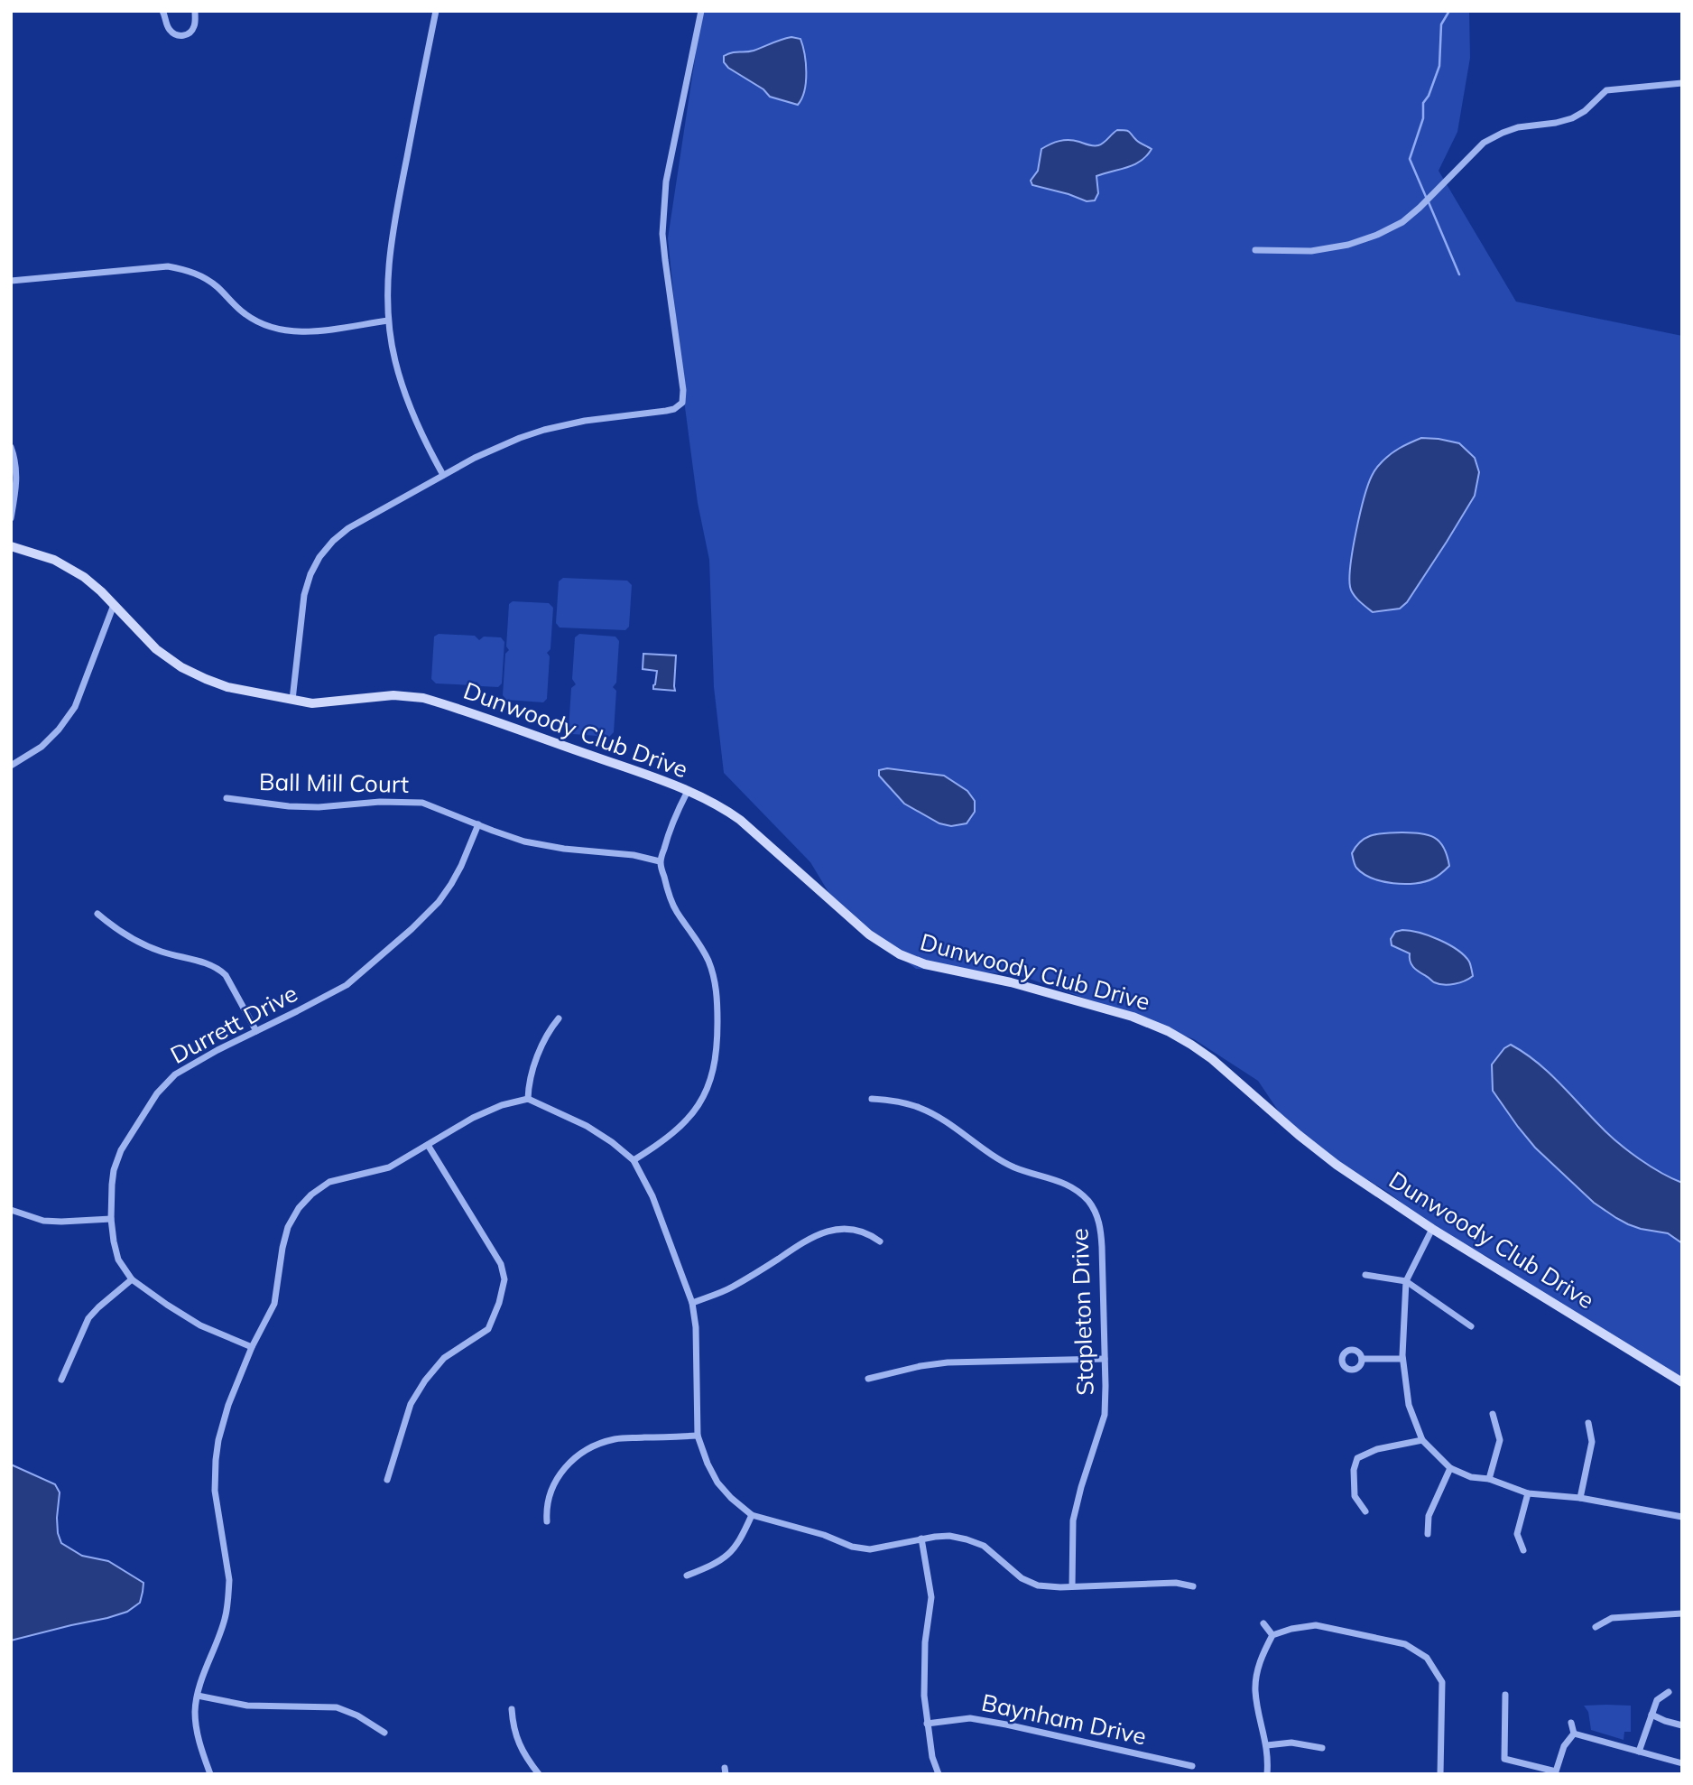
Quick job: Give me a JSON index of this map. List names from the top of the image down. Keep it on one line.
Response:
{"streets":{"street":["Dunwoody Club Drive","Ball Mill Court","Durrett Drive","Stapleton Drive","Baynham Drive"]},"crossings":[["Ball Mill Court","Durrett Drive"]]}
